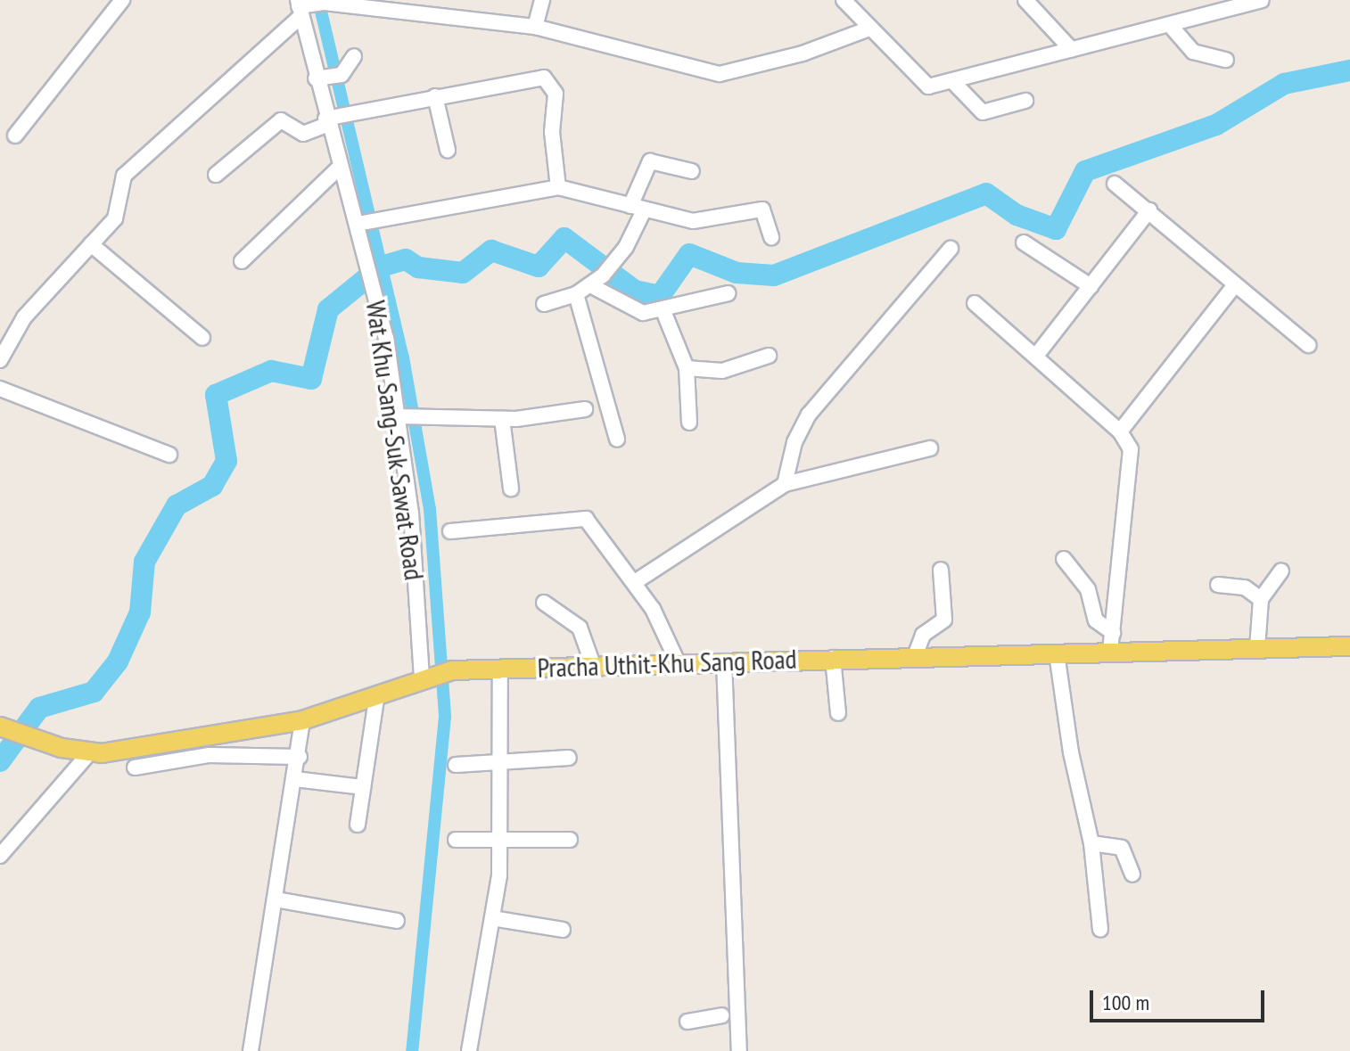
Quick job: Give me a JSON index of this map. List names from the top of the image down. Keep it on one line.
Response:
{"streets":{"main road":["Pracha Uthit-Khu Sang Road"],"street":["Wat Khu Sang-Suk Sawat Road"]},"crossings":[["Wat Khu Sang-Suk Sawat Road","Pracha Uthit-Khu Sang Road"]],"scale_bar":"100 m"}
